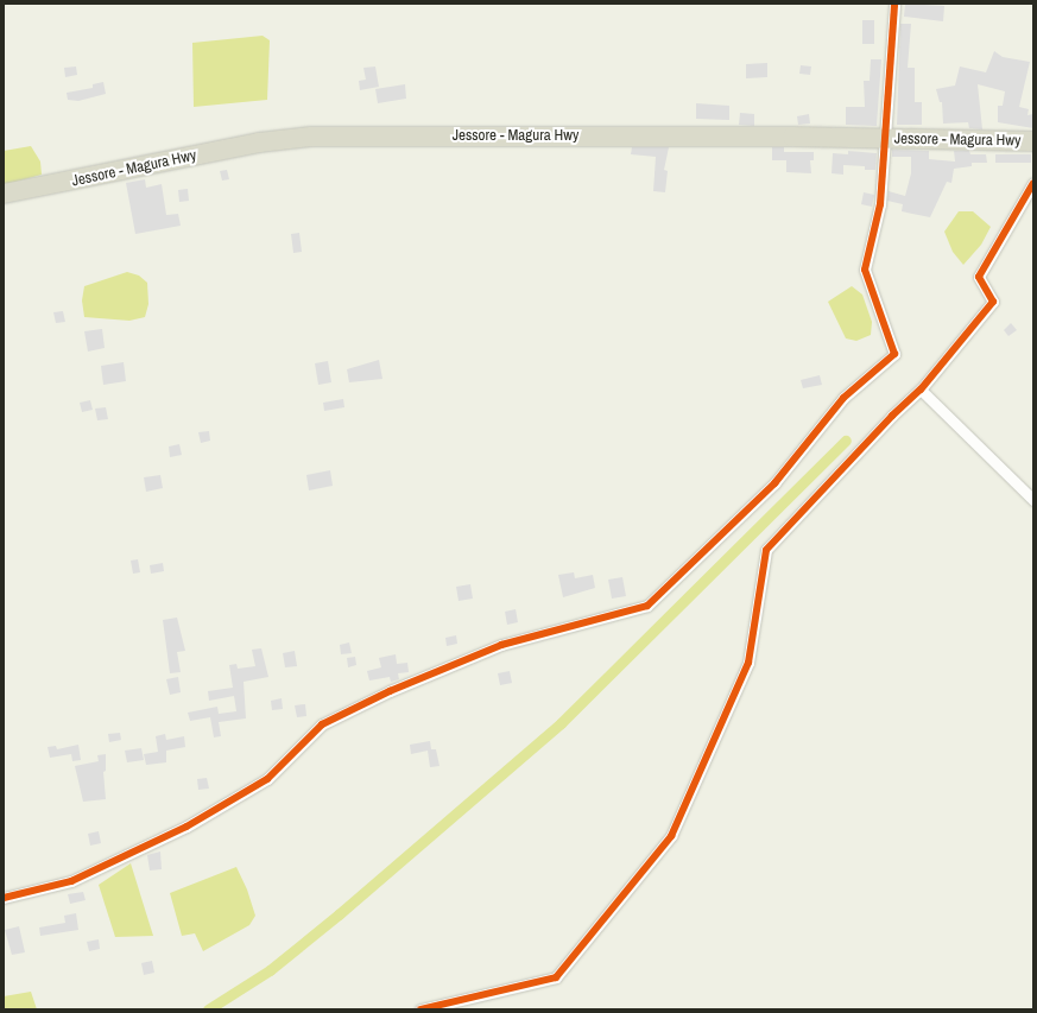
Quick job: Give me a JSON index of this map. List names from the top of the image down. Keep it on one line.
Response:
{"streets":{"highway":["Jessore - Magura Hwy"]}}
